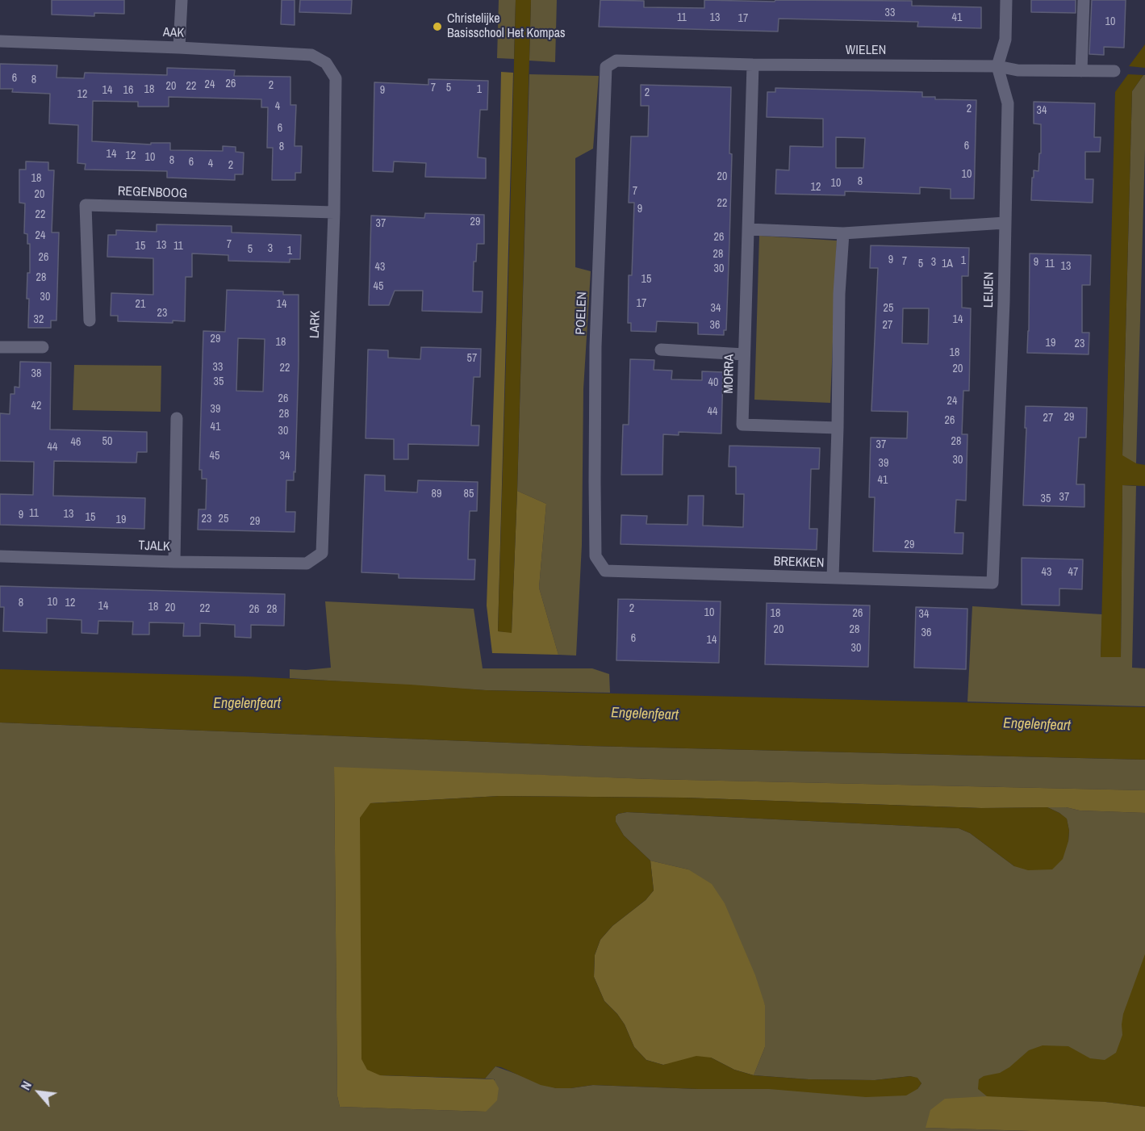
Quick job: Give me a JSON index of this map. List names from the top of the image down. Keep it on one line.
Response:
{"streets":{"street":["AAK","WIELEN","REGENBOOG","LEIJEN","POELEN","LARK","MORRA","TJALK","BREKKEN"]},"crossings":[["AAK","LARK"],["WIELEN","LEIJEN"],["WIELEN","POELEN"],["WIELEN","MORRA"],["REGENBOOG","LARK"],["LEIJEN","BREKKEN"],["POELEN","BREKKEN"],["LARK","TJALK"]],"water":["Engelenfeart"],"places":["Christelijke Basisschool Het Kompas"],"house_numbers":["33","11","13","41","17","10","6","8","26","24","2","20","22","7","5","18","1","14","16","9","2","12","4","2","34","6","6","8","14","12","10","8","6","4","2","10","20","18","8","10","12","7","20","22","9","22","29","37","24","26","7","13","15","11","3","5","1","28","26","9","1","7","3","9","5","1A","11","13","43","30","28","15","45","30","17","21","14","34","25","23","32","14","36","27","29","18","19","23","18","57","33","22","20","38","35","40","26","24","42","39","44","28","29","27","26","41","30","50","28","46","37","44","45","34","30","39","41","89","85","37","35","11","13","9","15","23","25","19","29","29","43","47","10","8","12","14","18","20","22","2","26","28","10","18","26","34","20","28","36","6","14","30"],"north":"top left"}
